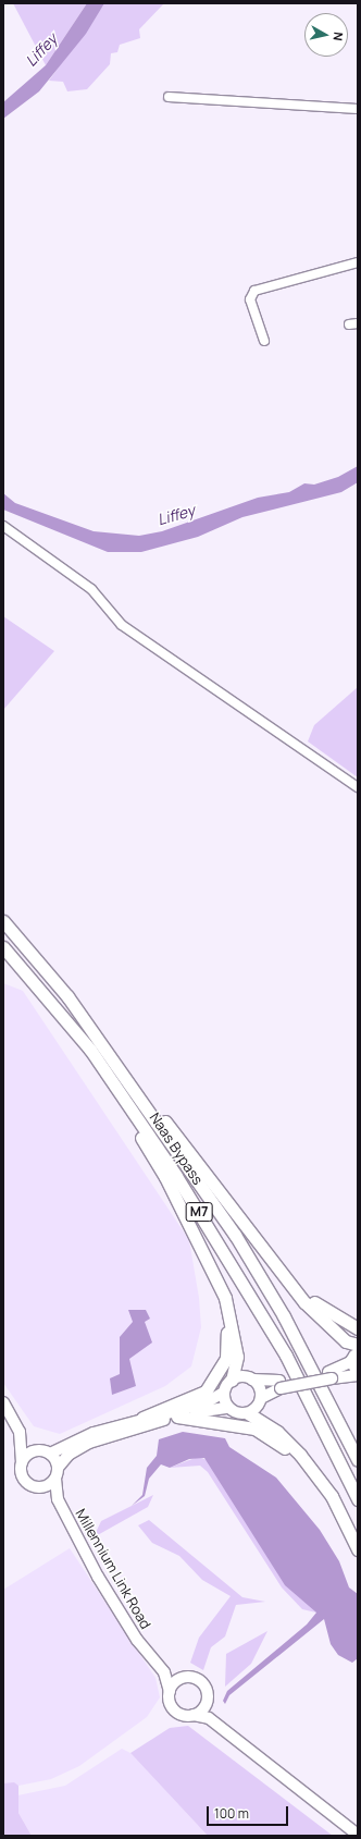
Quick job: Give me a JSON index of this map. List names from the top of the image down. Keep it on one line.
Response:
{"streets":{"highway":["Naas Bypass","M7"],"main road":["Millennium Link Road"]},"crossings":[["Naas Bypass","M7"]],"water":["Liffey"],"scale_bar":"100 m","north":"right"}
